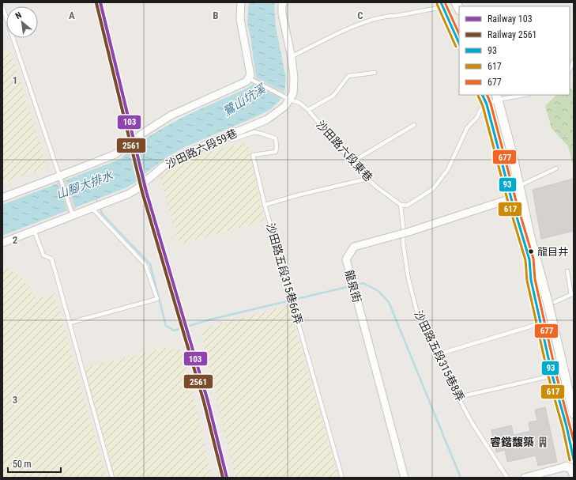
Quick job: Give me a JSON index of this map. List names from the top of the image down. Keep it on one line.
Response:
{"streets":{"street":["沙田路六段59巷","龍泉街"],"lane":["沙田路六段東巷","沙田路五段315巷66弄","沙田路五段315巷8弄"]},"crossings":[["沙田路六段59巷","沙田路六段東巷"],["沙田路六段59巷","沙田路五段315巷66弄"],["沙田路六段東巷","沙田路五段315巷8弄"]],"water":["鷺山坑溪","山腳大排水"],"places":{"other":["龍目井"],"building":["睿鍇馥築"]},"lines":["rail line 103","transit line 93","transit line 677","rail line 2561","transit line 617"],"legend":["Railway 103","Railway 2561","93","617","677"],"scale_bar":"50 m","north":"top left","grid":{"columns":["A","B","C"],"rows":["1","2","3"]}}
